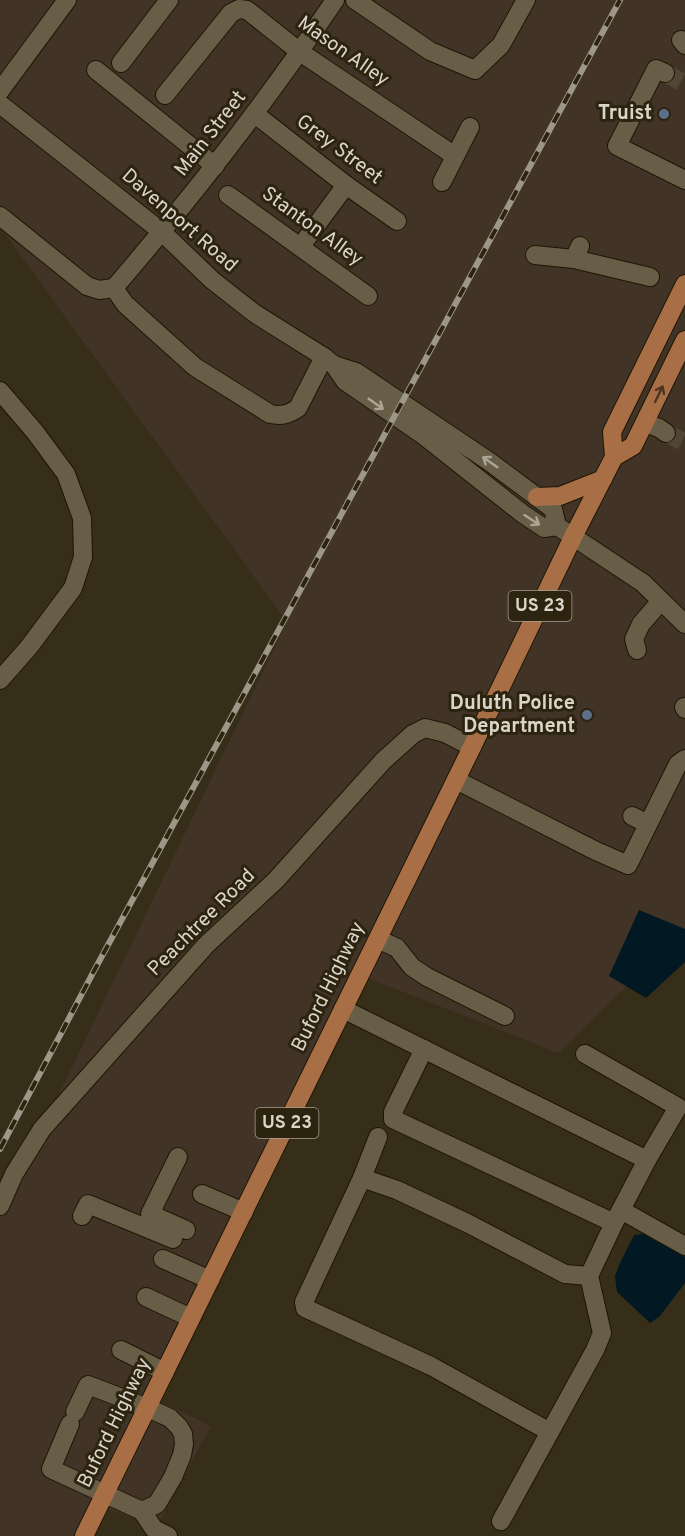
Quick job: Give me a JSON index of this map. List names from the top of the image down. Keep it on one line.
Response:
{"streets":{"main road":["US 23","Buford Highway"],"street":["Mason Alley","Main Street","Grey Street","Davenport Road","Stanton Alley","Peachtree Road"]},"crossings":[["Mason Alley","Main Street"],["Main Street","Grey Street"],["Main Street","Davenport Road"],["Davenport Road","Buford Highway"],["Peachtree Road","Buford Highway"]],"places":["Truist","Duluth Police Department"]}
